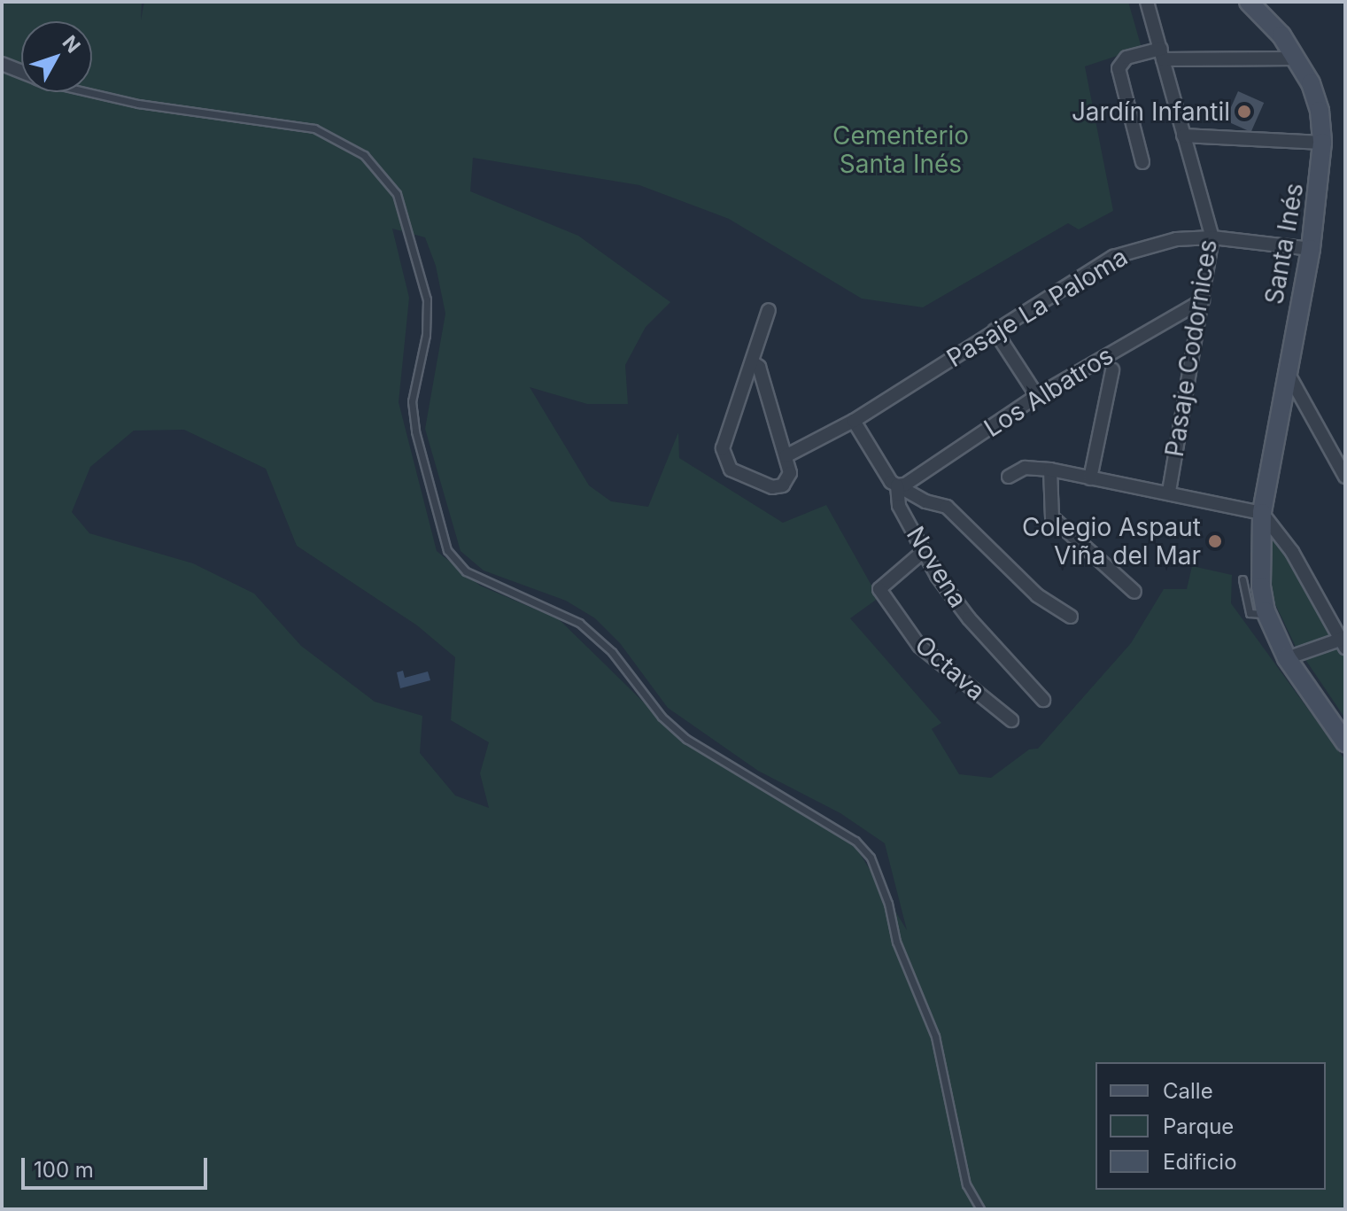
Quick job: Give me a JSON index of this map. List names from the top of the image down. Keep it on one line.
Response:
{"streets":{"main road":["Santa Inés"],"street":["Pasaje La Paloma","Pasaje Codornices","Los Albatros","Novena","Octava"]},"crossings":[["Santa Inés","Pasaje La Paloma"],["Pasaje La Paloma","Pasaje Codornices"],["Pasaje La Paloma","Novena"],["Pasaje Codornices","Los Albatros"],["Los Albatros","Novena"],["Novena","Octava"]],"parks":["Cementerio Santa Inés"],"places":["Jardín Infantil","Colegio Aspaut Viña del Mar"],"legend":["Calle","Parque","Edificio"],"scale_bar":"100 m","north":"top right"}
